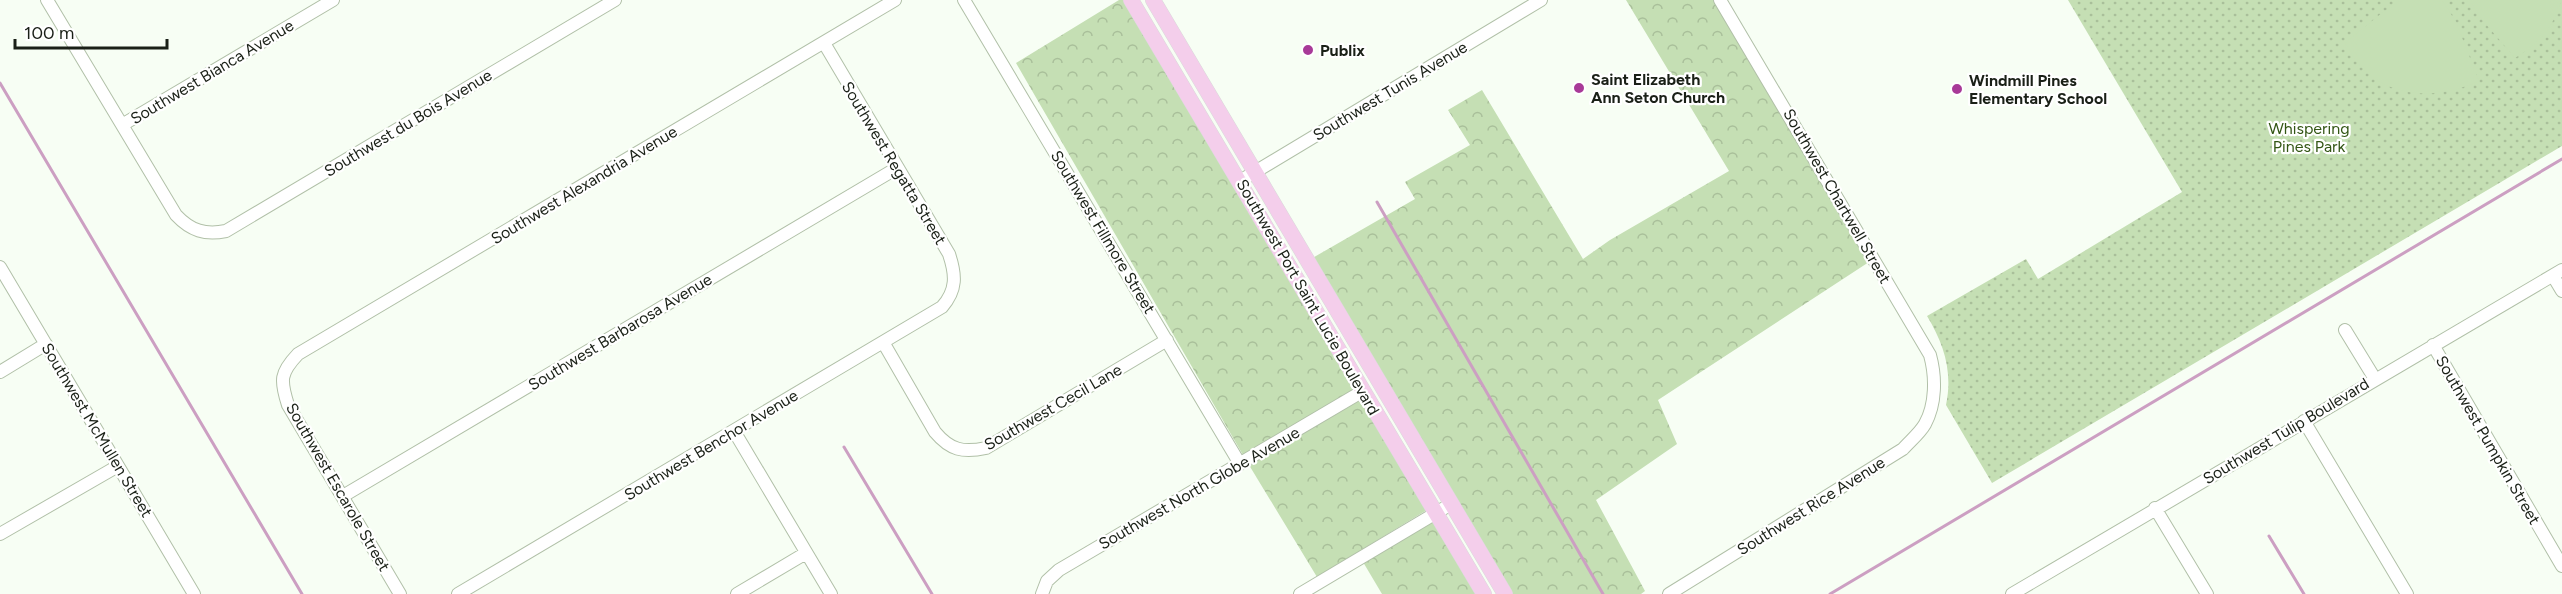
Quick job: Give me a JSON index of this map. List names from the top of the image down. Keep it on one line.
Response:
{"streets":{"main road":["Southwest Port Saint Lucie Boulevard"],"street":["Southwest Bianca Avenue","Southwest Tunis Avenue","Southwest du Bois Avenue","Southwest Regatta Street","Southwest Alexandria Avenue","Southwest Chartwell Street","Southwest Fillmore Street","Southwest Barbarosa Avenue","Southwest Cecil Lane","Southwest McMullen Street","Southwest Tulip Boulevard","Southwest Pumpkin Street","Southwest Benchor Avenue","Southwest Escarole Street","Southwest North Globe Avenue","Southwest Rice Avenue"]},"crossings":[["Southwest Bianca Avenue","Southwest du Bois Avenue"],["Southwest Tunis Avenue","Southwest Port Saint Lucie Boulevard"],["Southwest Regatta Street","Southwest Alexandria Avenue"],["Southwest Regatta Street","Southwest Barbarosa Avenue"],["Southwest Regatta Street","Southwest Benchor Avenue"],["Southwest Alexandria Avenue","Southwest Escarole Street"],["Southwest Chartwell Street","Southwest Rice Avenue"],["Southwest Fillmore Street","Southwest Cecil Lane"],["Southwest Fillmore Street","Southwest North Globe Avenue"],["Southwest Port Saint Lucie Boulevard","Southwest North Globe Avenue"],["Southwest Barbarosa Avenue","Southwest Escarole Street"],["Southwest Cecil Lane","Southwest Benchor Avenue"],["Southwest Tulip Boulevard","Southwest Pumpkin Street"]],"parks":["Whispering Pines Park"],"places":["Publix","Saint Elizabeth Ann Seton Church","Windmill Pines Elementary School"],"scale_bar":"100 m"}
